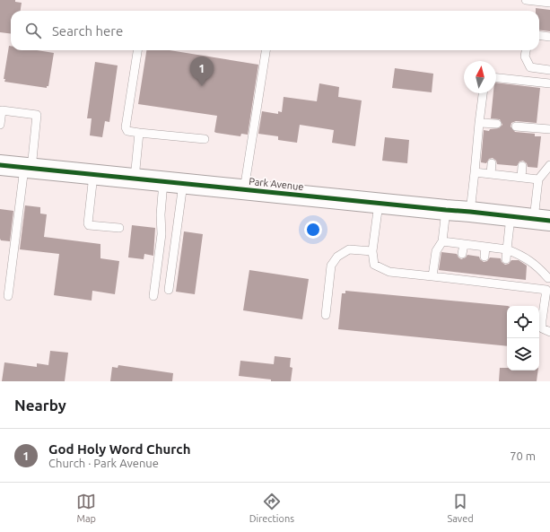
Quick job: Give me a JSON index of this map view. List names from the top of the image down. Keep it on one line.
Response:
{"streets":{"main road":["Park Avenue"]},"north":"top","page":{"search":"Search here","pins":"1","heading":"Nearby","list":[{"mark":"1","name":"God Holy Word Church","note":"Church · Park Avenue","value":"70 m"}],"nav":["Map","Directions","Saved"]}}
